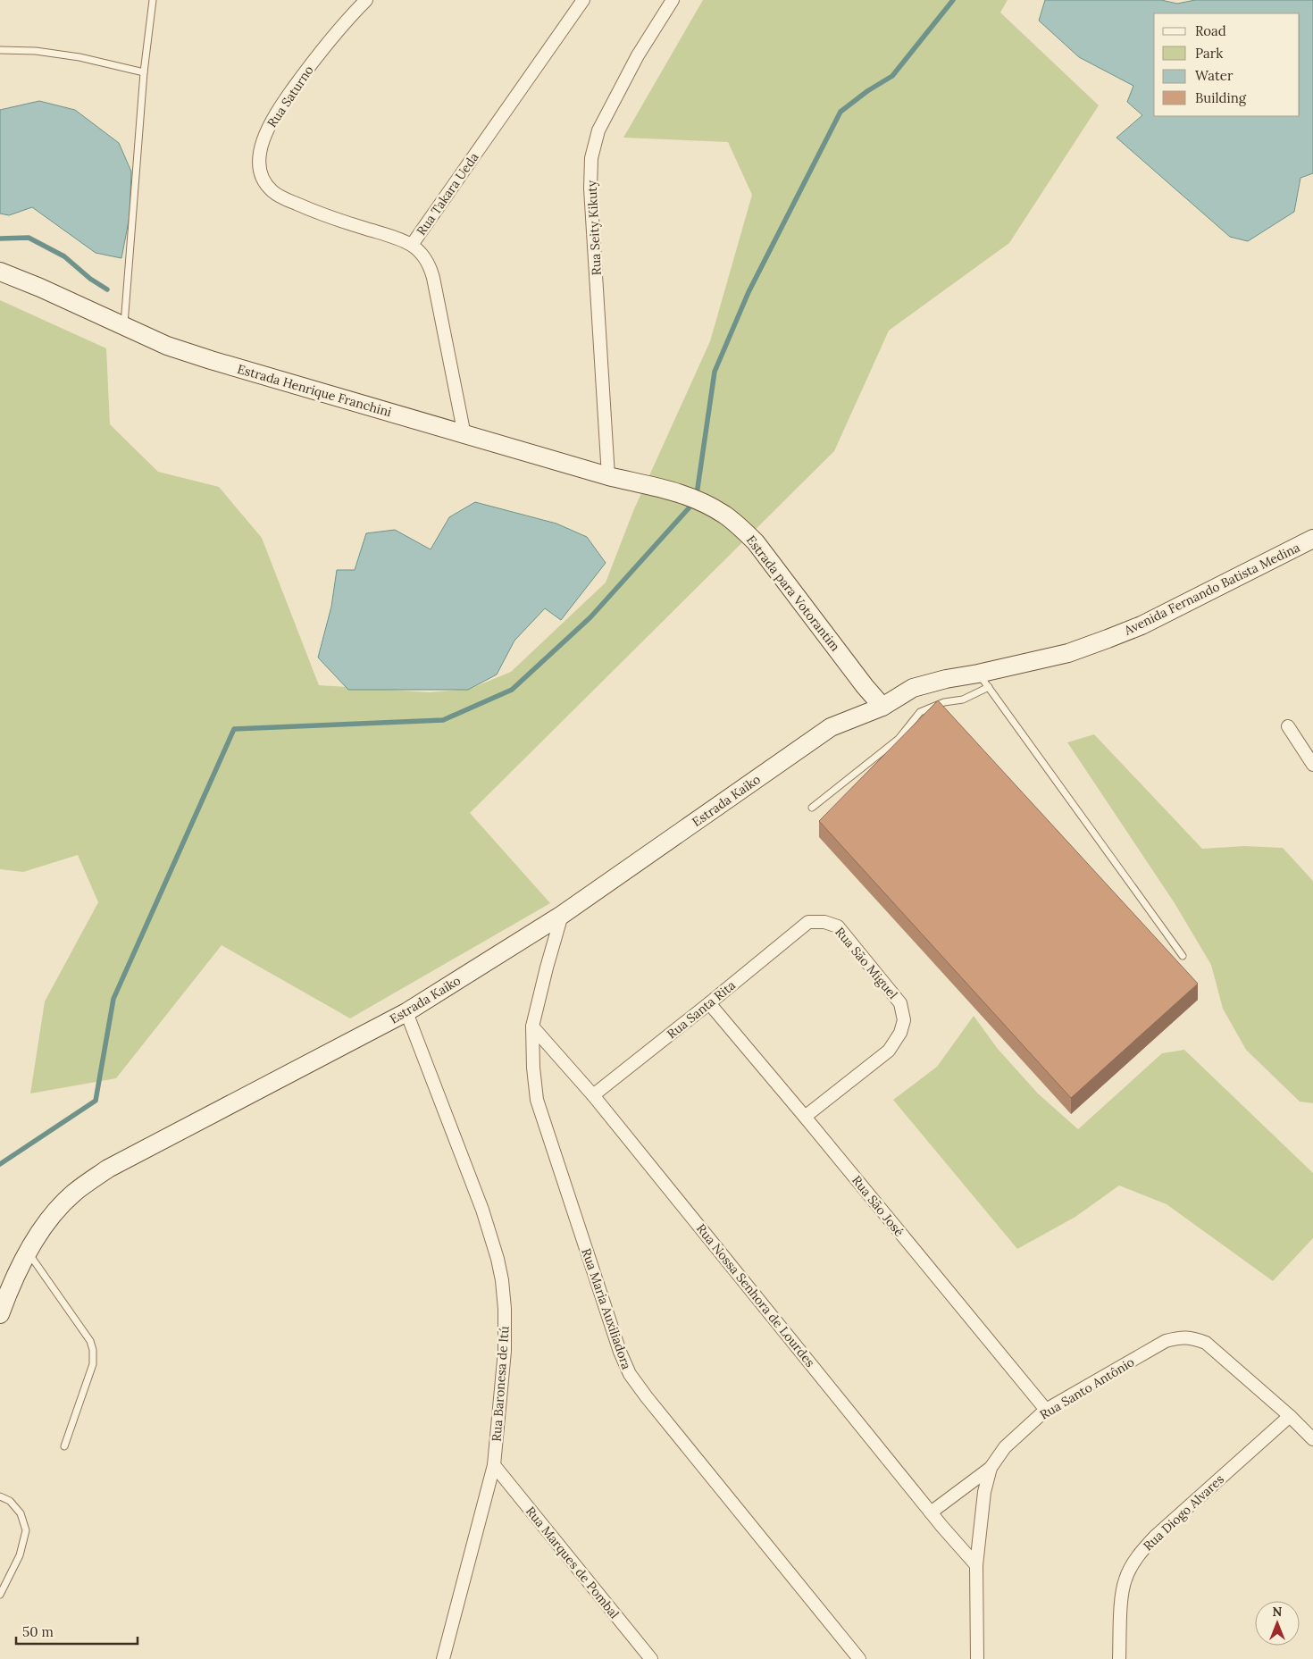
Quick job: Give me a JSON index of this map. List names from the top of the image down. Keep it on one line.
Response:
{"streets":{"street":["Rua Saturno","Rua Takara Ueda","Rua Seity Kikuty","Estrada Henrique Franchini","Avenida Fernando Batista Medina","Estrada para Votorantim","Estrada Kaiko","Rua São Miguel","Rua Santa Rita","Rua São José","Rua Nossa Senhora de Lourdes","Rua Maria Auxiliadora","Rua Baronesa de Itú","Rua Santo Antônio","Rua Diogo Alvares","Rua Marques de Pombal"]},"crossings":[["Rua Saturno","Rua Takara Ueda"],["Rua Takara Ueda","Estrada Henrique Franchini"],["Rua Seity Kikuty","Estrada Henrique Franchini"],["Estrada Henrique Franchini","Estrada para Votorantim"],["Avenida Fernando Batista Medina","Estrada para Votorantim"],["Avenida Fernando Batista Medina","Estrada Kaiko"],["Estrada para Votorantim","Estrada Kaiko"],["Estrada Kaiko","Rua Maria Auxiliadora"],["Estrada Kaiko","Rua Baronesa de Itú"],["Rua São Miguel","Rua Santa Rita"],["Rua São Miguel","Rua São José"],["Rua Santa Rita","Rua São José"],["Rua Santa Rita","Rua Nossa Senhora de Lourdes"],["Rua São José","Rua Santo Antônio"],["Rua Nossa Senhora de Lourdes","Rua Maria Auxiliadora"],["Rua Nossa Senhora de Lourdes","Rua Santo Antônio"],["Rua Baronesa de Itú","Rua Marques de Pombal"],["Rua Santo Antônio","Rua Diogo Alvares"]],"legend":["Road","Park","Water","Building"],"scale_bar":"50 m","north":"top"}
